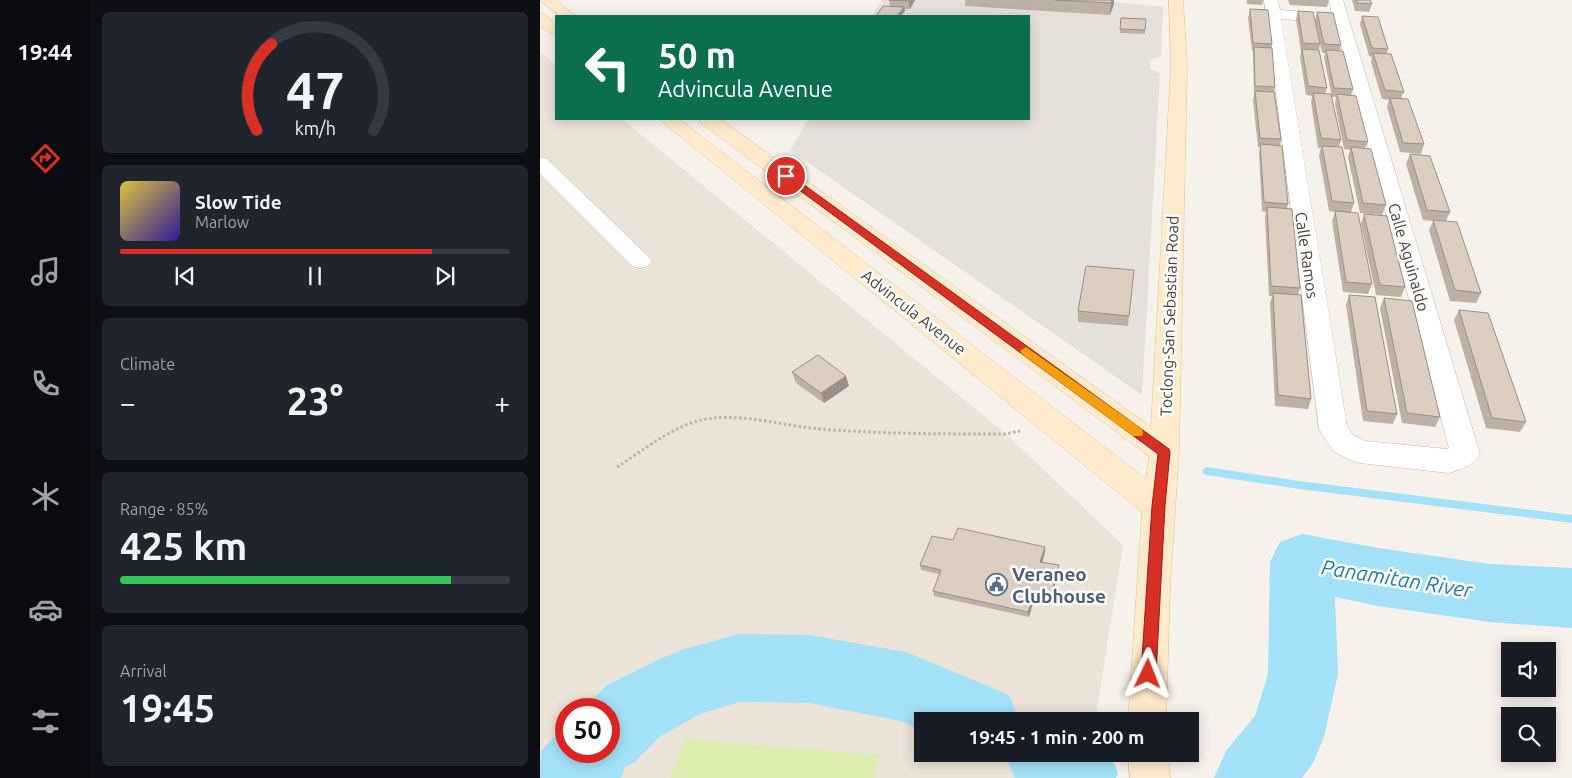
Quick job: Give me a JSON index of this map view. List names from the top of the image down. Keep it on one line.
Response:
{"streets":{"main road":["Advincula Avenue","Toclong-San Sebastian Road"],"street":["Calle Ramos","Calle Aguinaldo"]},"crossings":[["Calle Ramos","Calle Aguinaldo"],["Advincula Avenue","Toclong-San Sebastian Road"]],"water":["Panamitan River"],"places":{"public building":["Veraneo Clubhouse"]},"page":{"tabs":"19:44","turn":["50 m","Advincula Avenue"],"song":["Slow Tide","Marlow"],"tile":["Climate",["Range · 85%","425 km"],["Arrival","19:45"]],"heat":["−","23°","+"],"limit":"50","trip":"19:45 · 1 min · 200 m","gauge":["47","km/h"]}}
